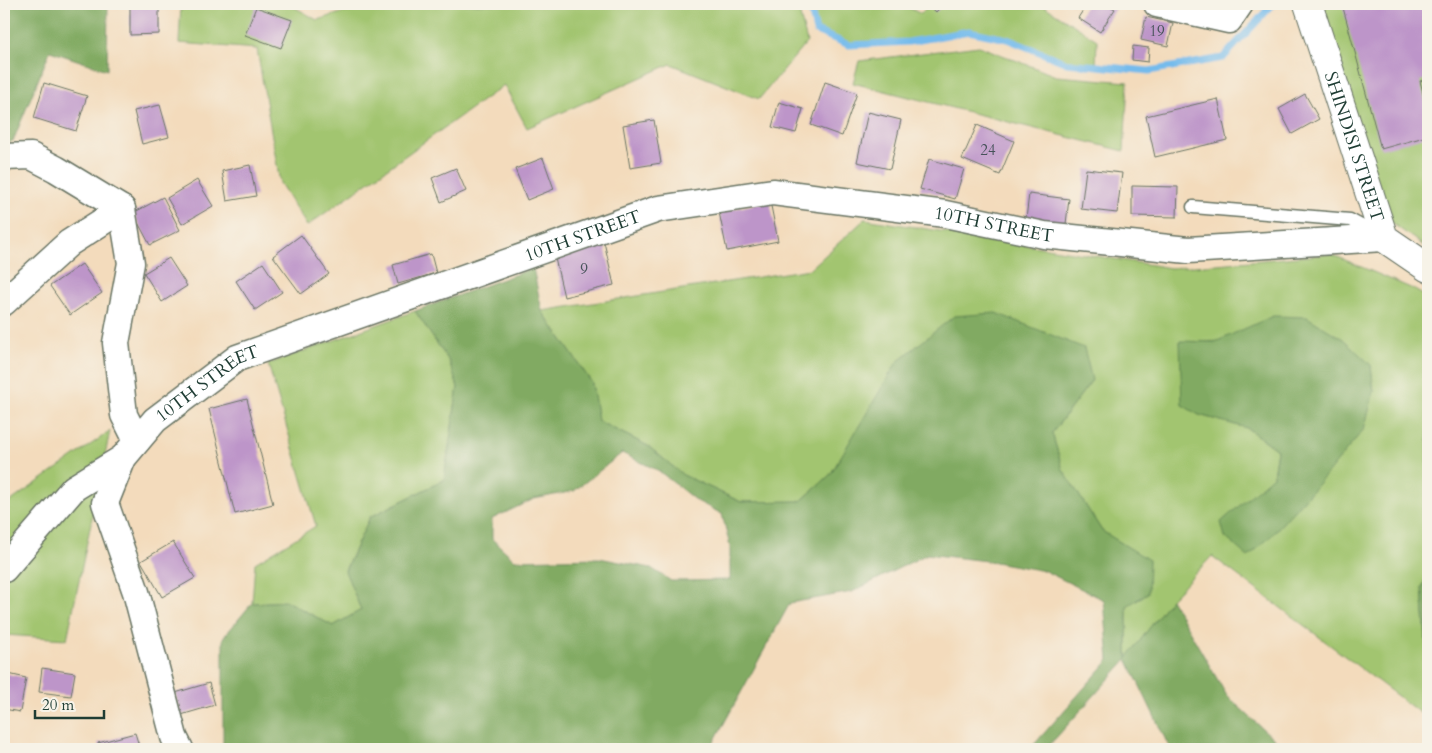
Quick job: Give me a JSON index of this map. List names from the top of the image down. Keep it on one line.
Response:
{"streets":{"street":["SHINDISI STREET","10TH STREET"]},"crossings":[["SHINDISI STREET","10TH STREET"]],"house_numbers":["19","24","9"],"scale_bar":"20 m"}
